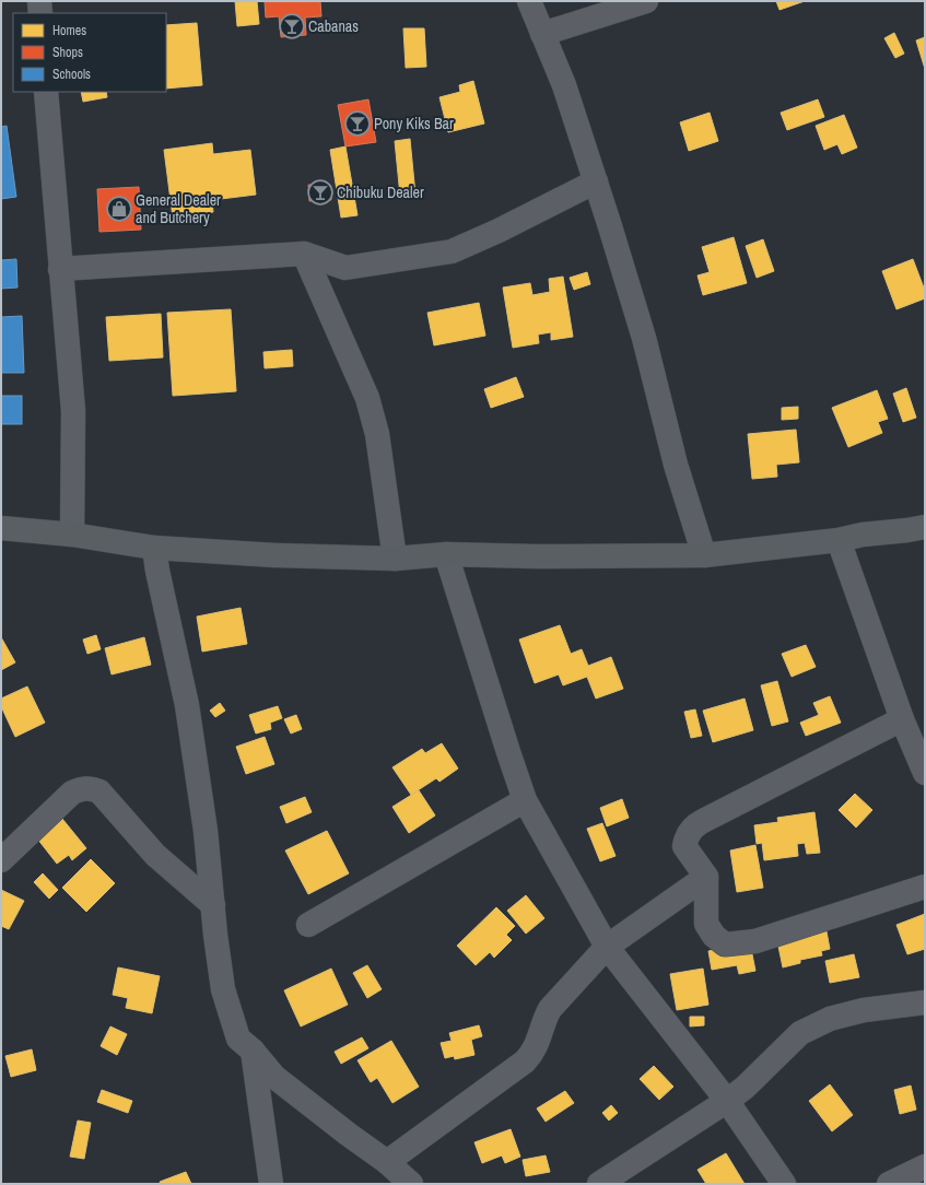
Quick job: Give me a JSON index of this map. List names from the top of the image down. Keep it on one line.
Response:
{"places":{"bar":["Cabanas","Pony Kiks Bar","Chibuku Dealer"],"shop":["General Dealer and Butchery"]},"legend":["Homes","Shops","Schools"]}
